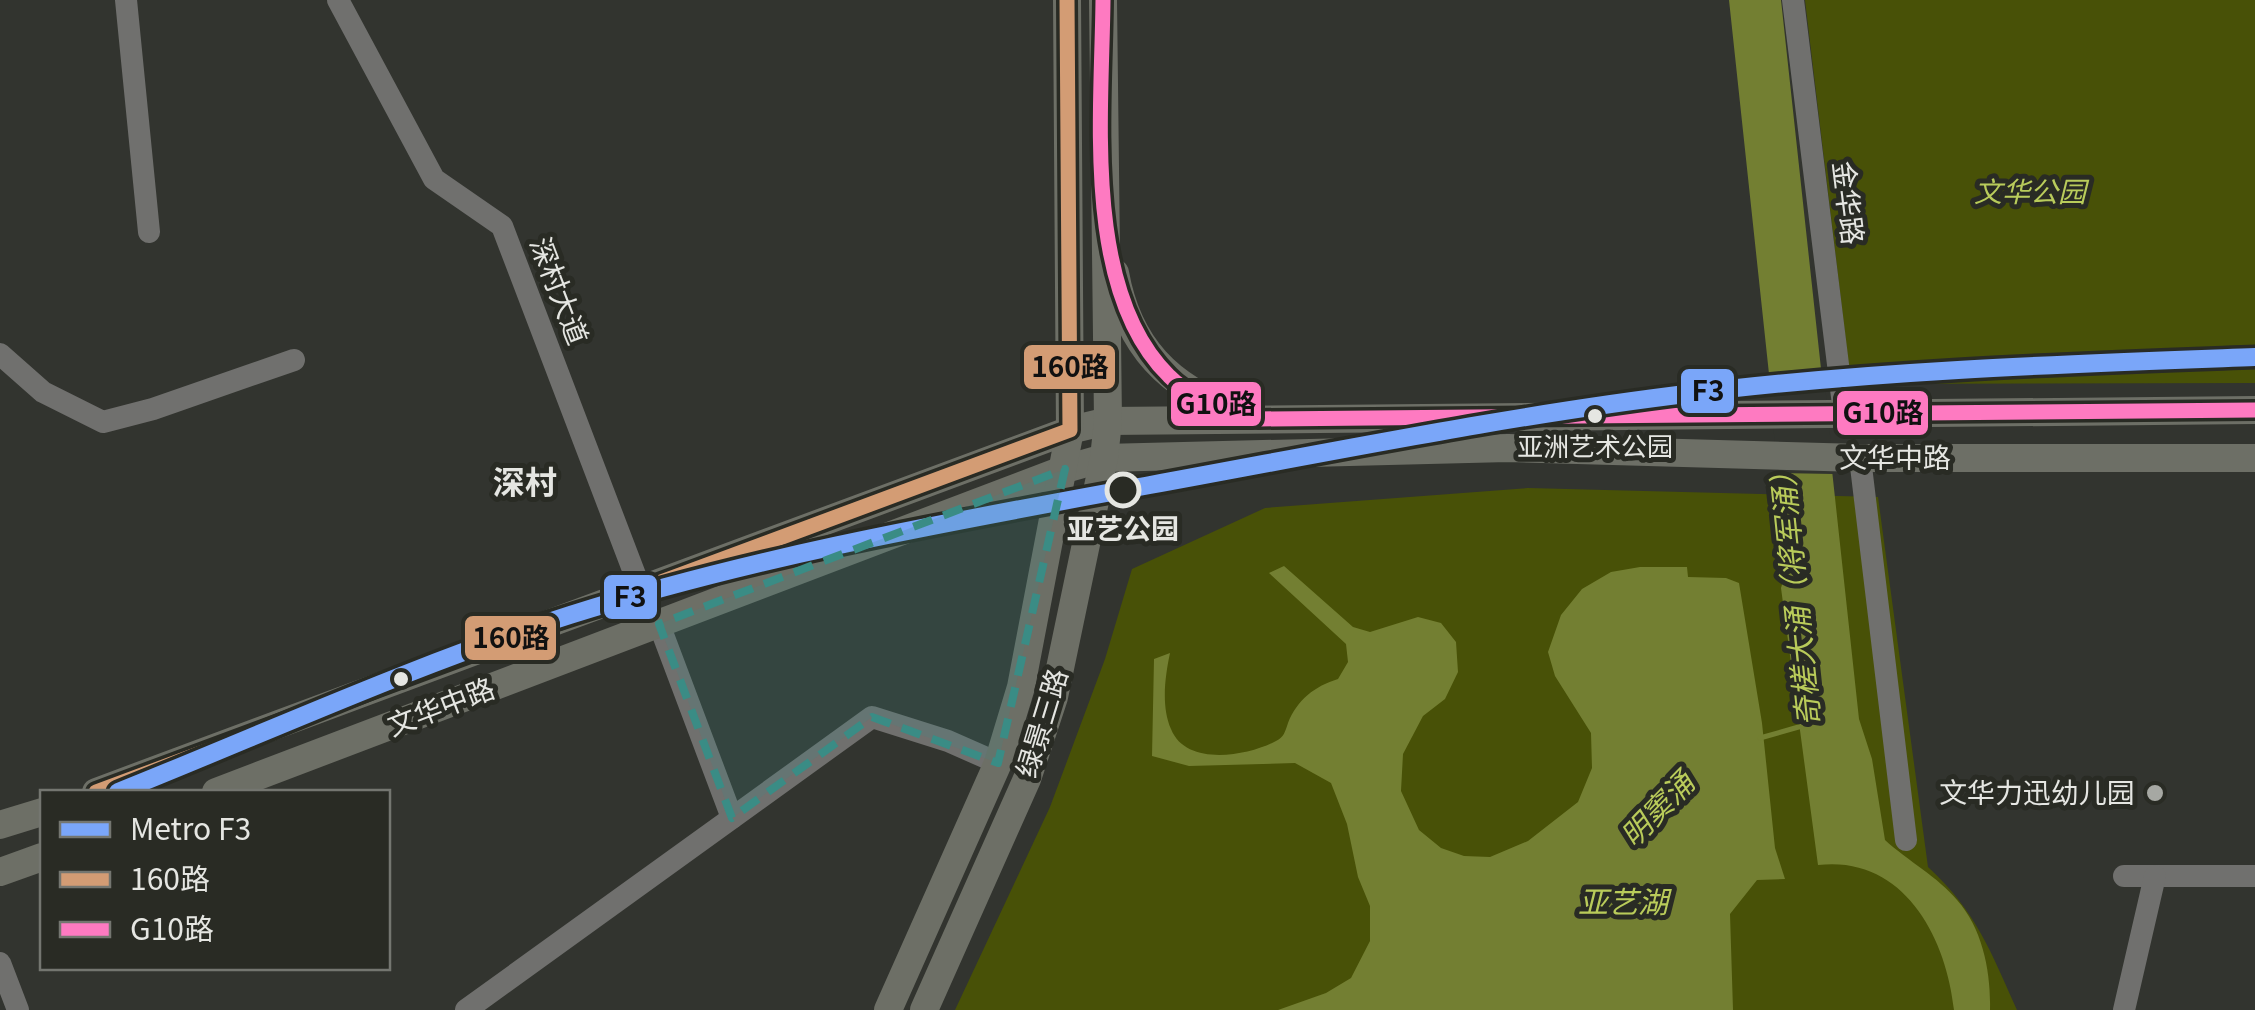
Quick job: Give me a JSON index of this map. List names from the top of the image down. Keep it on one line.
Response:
{"streets":{"main road":["文华中路","绿景三路"],"street":["金华路","深村大道"]},"crossings":[["金华路","文华中路"],["深村大道","文华中路"],["文华中路","绿景三路"]],"districts":["深村"],"water":["奇槎大涌（将军涌）","明窦涌","亚艺湖"],"parks":["文华公园"],"places":["亚洲艺术公园","亚艺公园","文华力迅幼儿园"],"lines":["transit line 160路","transit line G10路","metro line F3"],"legend":["Metro F3","160路","G10路"]}
